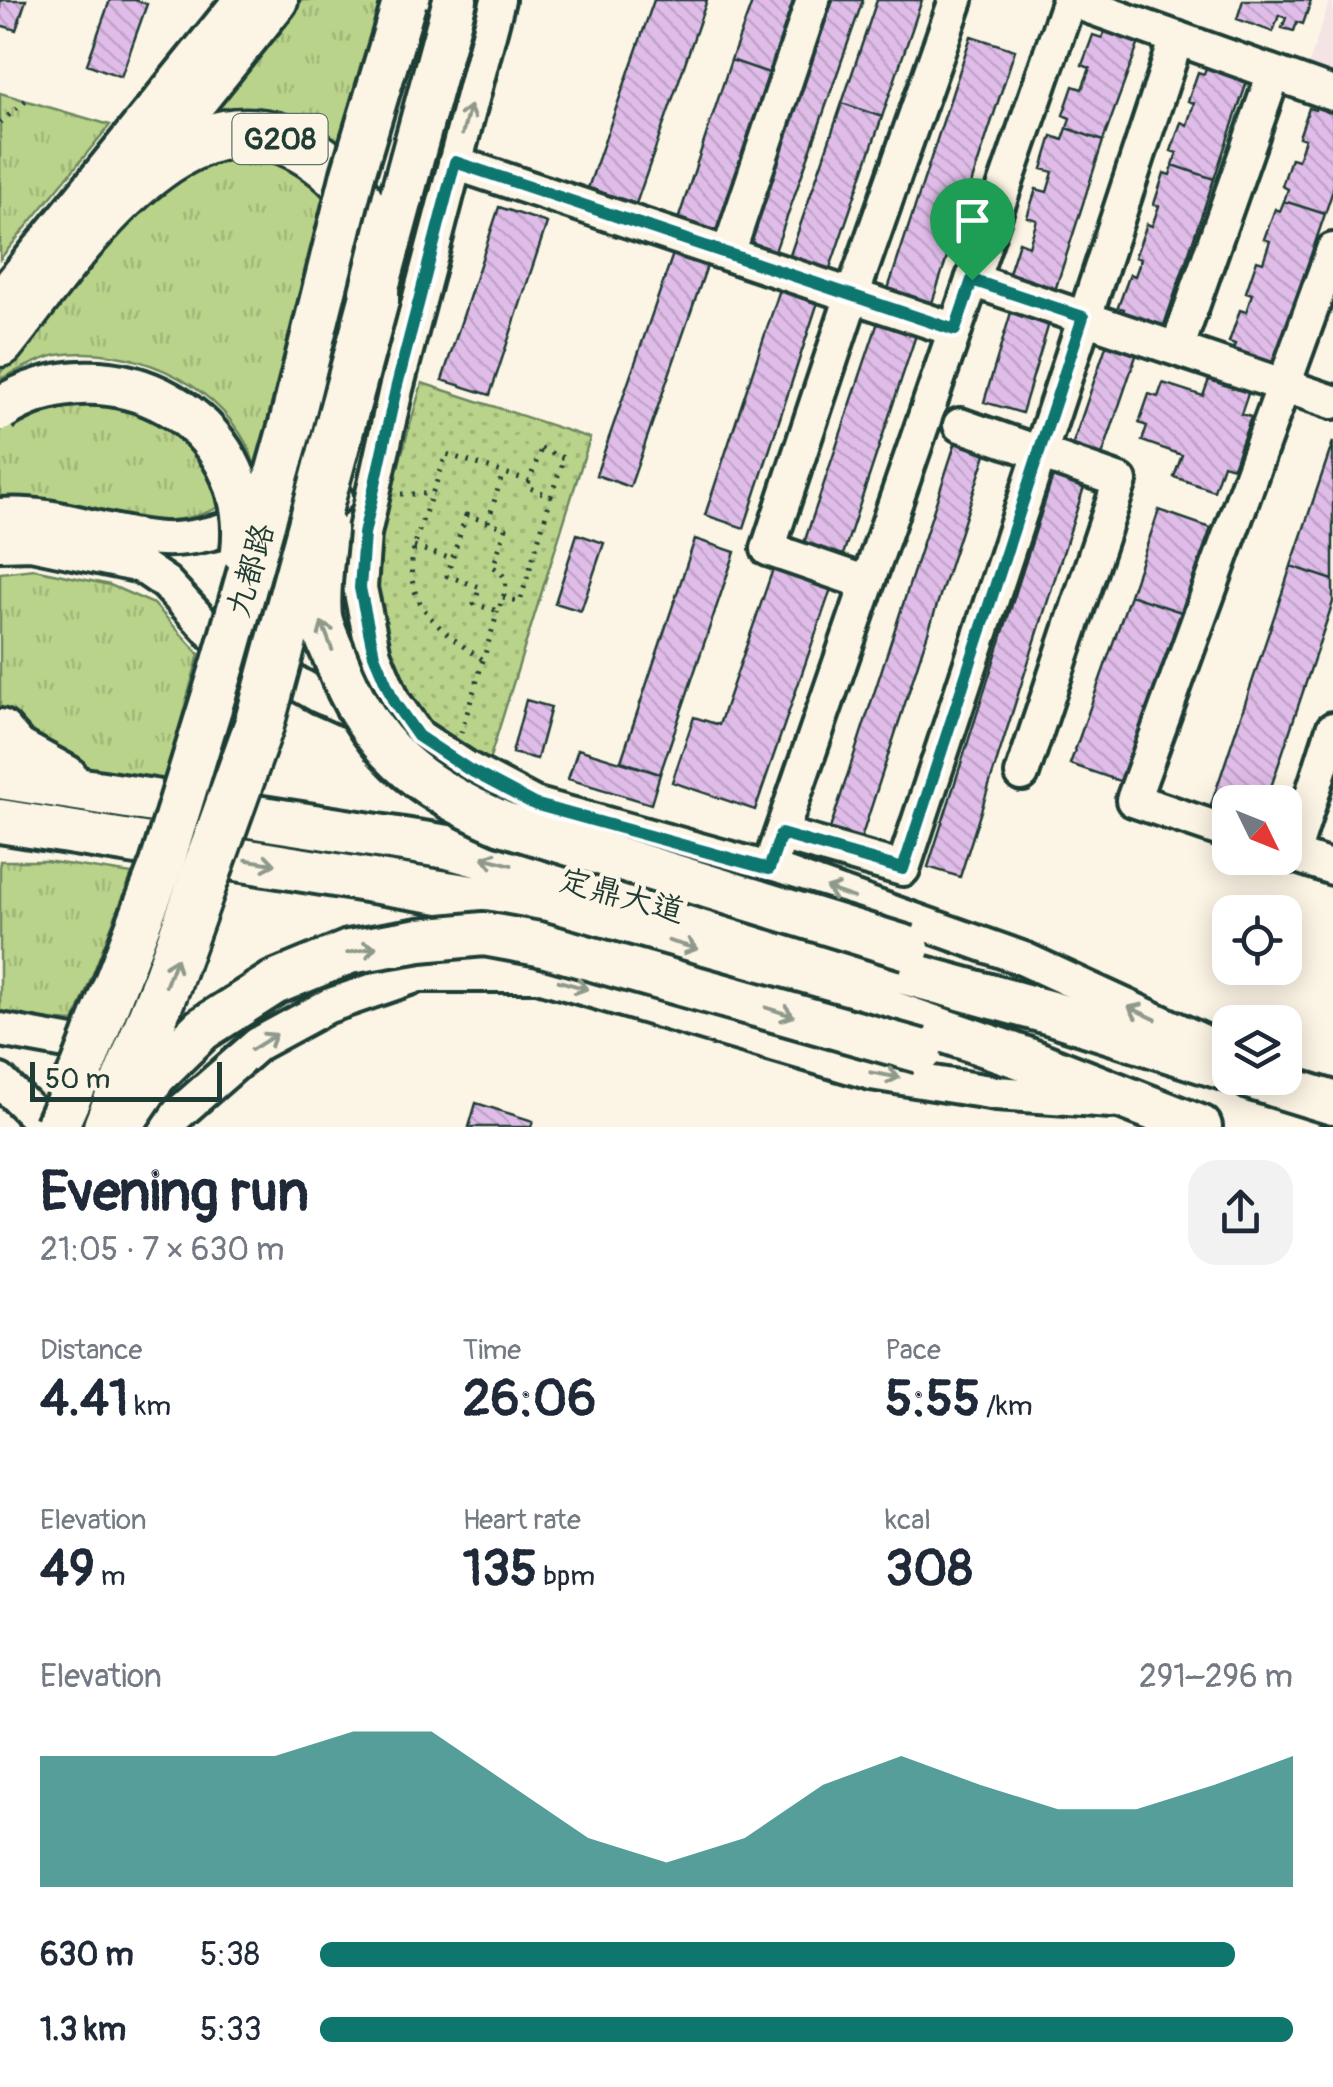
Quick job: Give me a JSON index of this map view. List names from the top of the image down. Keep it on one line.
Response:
{"streets":{"highway":["G208","九都路"],"main road":["定鼎大道"]},"crossings":[["G208","九都路"]],"scale_bar":"50 m","north":"bottom right","page":{"scale":"50 m","heading":["Evening run","21:05 · 7 × 630 m"],"stats":[["Distance","4.41 km"],["Time","26:06"],["Pace","5:55 /km"],["Elevation","49 m"],["Heart rate","135 bpm"],["kcal","308"]],"chart":["Elevation","291–296 m"],"list":[{"name":"630 m","note":"5:38"},{"name":"1.3 km","note":"5:33"}]}}
